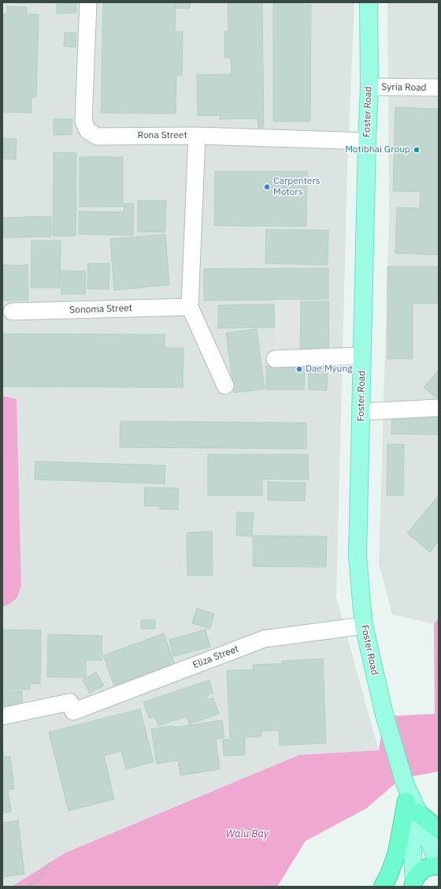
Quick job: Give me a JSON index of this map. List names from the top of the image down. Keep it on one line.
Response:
{"streets":{"main road":["Foster Road"],"street":["Syria Road","Rona Street","Sonoma Street","Eliza Street"]},"crossings":[["Syria Road","Foster Road"],["Foster Road","Rona Street"],["Foster Road","Eliza Street"]],"water":["Walu Bay"],"places":["Motibhai Group","Carpenters Motors","Dae Myung"]}
